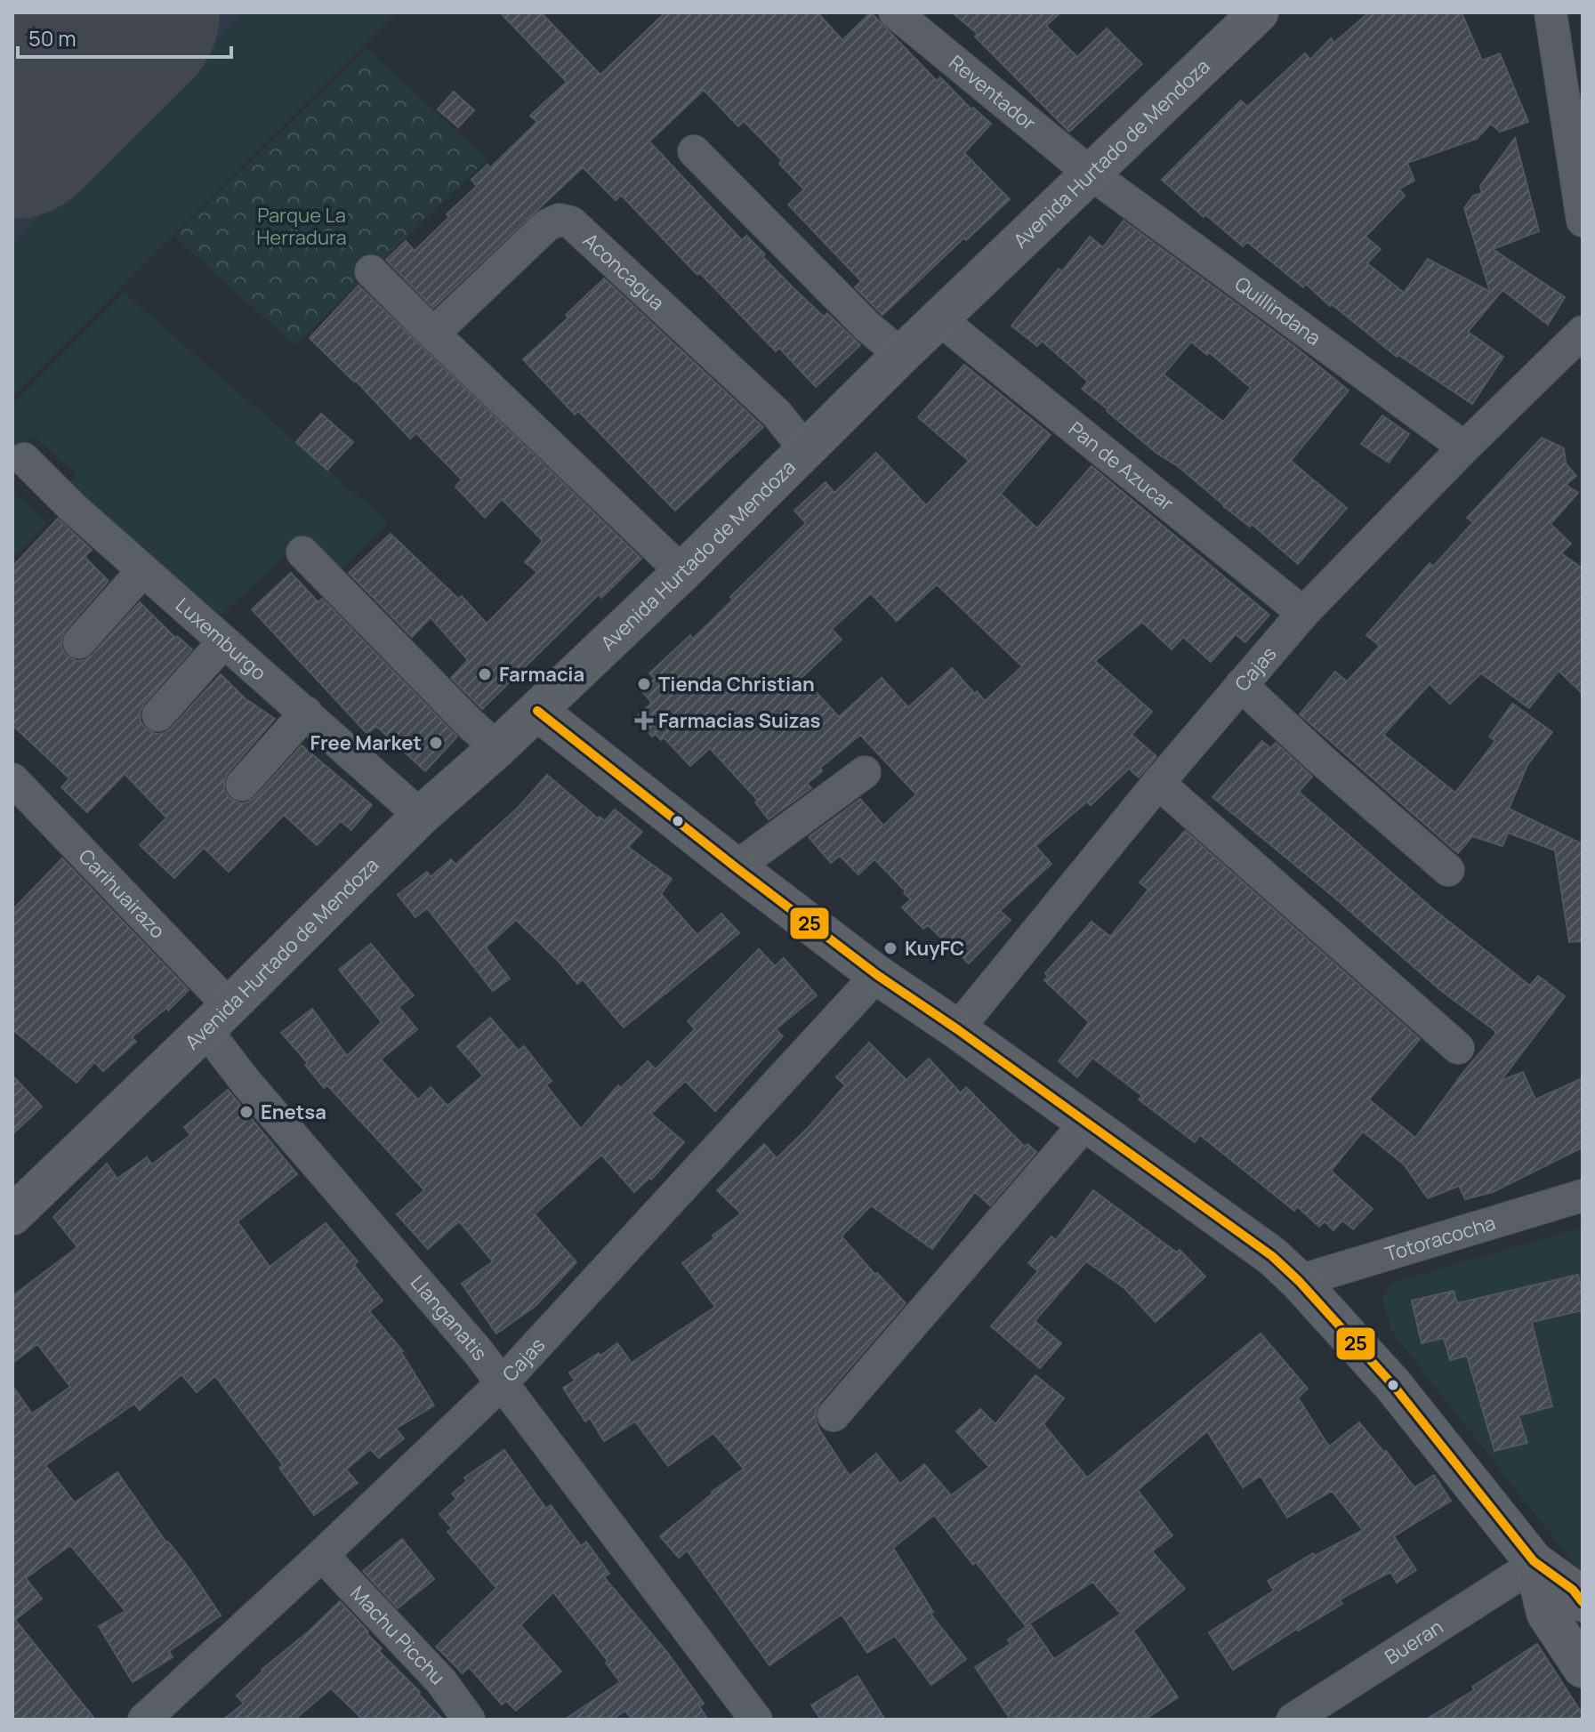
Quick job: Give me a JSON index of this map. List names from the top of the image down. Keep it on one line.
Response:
{"streets":{"main road":["Avenida Hurtado de Mendoza"],"street":["Reventador","Aconcagua","Quillindana","Pan de Azucar","Luxemburgo","Cajas","Carihuairazo","Totoracocha","Llanganatis","Machu Picchu","Bueran"]},"crossings":[["Reventador","Avenida Hurtado de Mendoza"],["Reventador","Quillindana"],["Avenida Hurtado de Mendoza","Aconcagua"],["Avenida Hurtado de Mendoza","Quillindana"],["Avenida Hurtado de Mendoza","Pan de Azucar"],["Avenida Hurtado de Mendoza","Luxemburgo"],["Avenida Hurtado de Mendoza","Carihuairazo"],["Avenida Hurtado de Mendoza","Llanganatis"],["Quillindana","Cajas"],["Pan de Azucar","Cajas"],["Cajas","Llanganatis"],["Cajas","Machu Picchu"],["Carihuairazo","Llanganatis"]],"parks":["Parque La Herradura"],"places":{"other":["Farmacia","Tienda Christian","Free Market","KuyFC","Enetsa"],"health":["Farmacias Suizas"]},"lines":["transit line 25"],"scale_bar":"50 m"}
